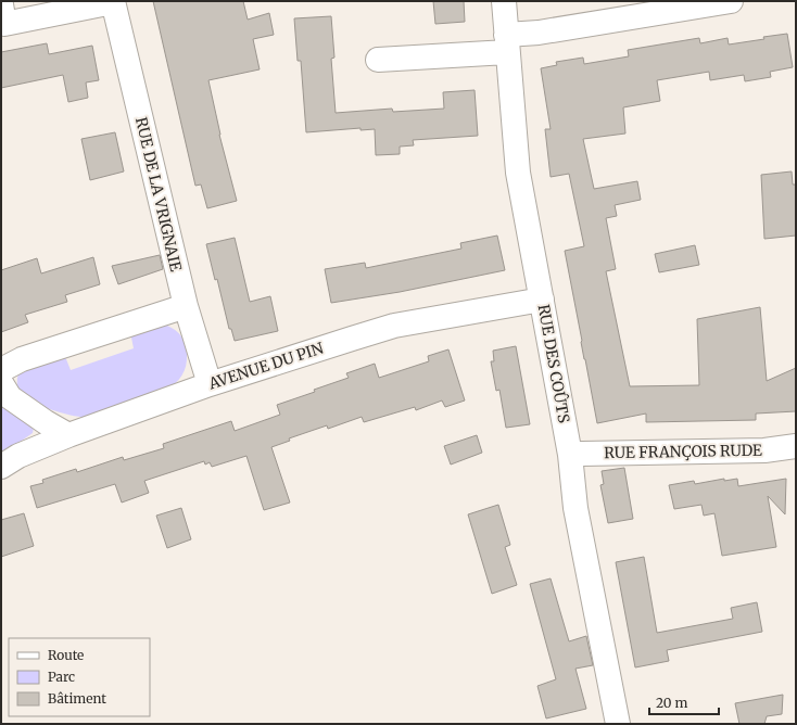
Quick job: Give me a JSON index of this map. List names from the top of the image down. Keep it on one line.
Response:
{"streets":{"street":["RUE DE LA VRIGNAIE","RUE DES COÛTS","AVENUE DU PIN","RUE FRANÇOIS RUDE"]},"crossings":[["RUE DE LA VRIGNAIE","AVENUE DU PIN"],["RUE DES COÛTS","AVENUE DU PIN"],["RUE DES COÛTS","RUE FRANÇOIS RUDE"]],"legend":["Route","Parc","Bâtiment"],"scale_bar":"20 m"}
